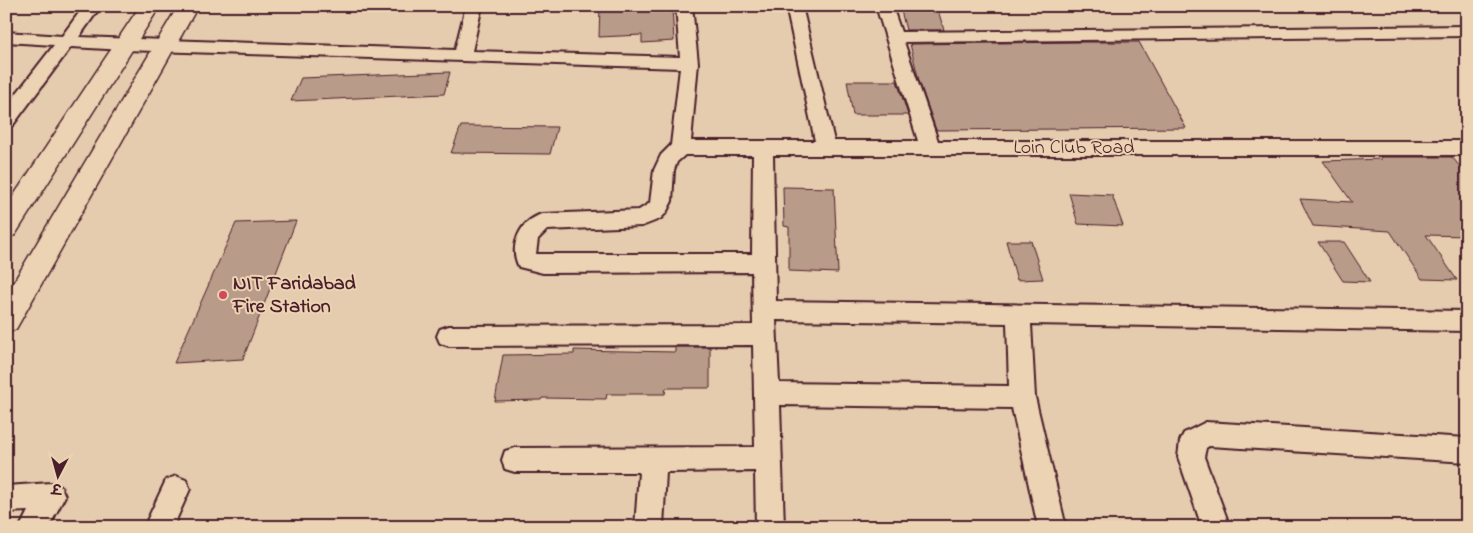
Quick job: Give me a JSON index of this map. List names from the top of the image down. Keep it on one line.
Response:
{"streets":{"street":["Loin Club Road"]},"places":["NIT Faridabad Fire Station"],"north":"bottom"}
